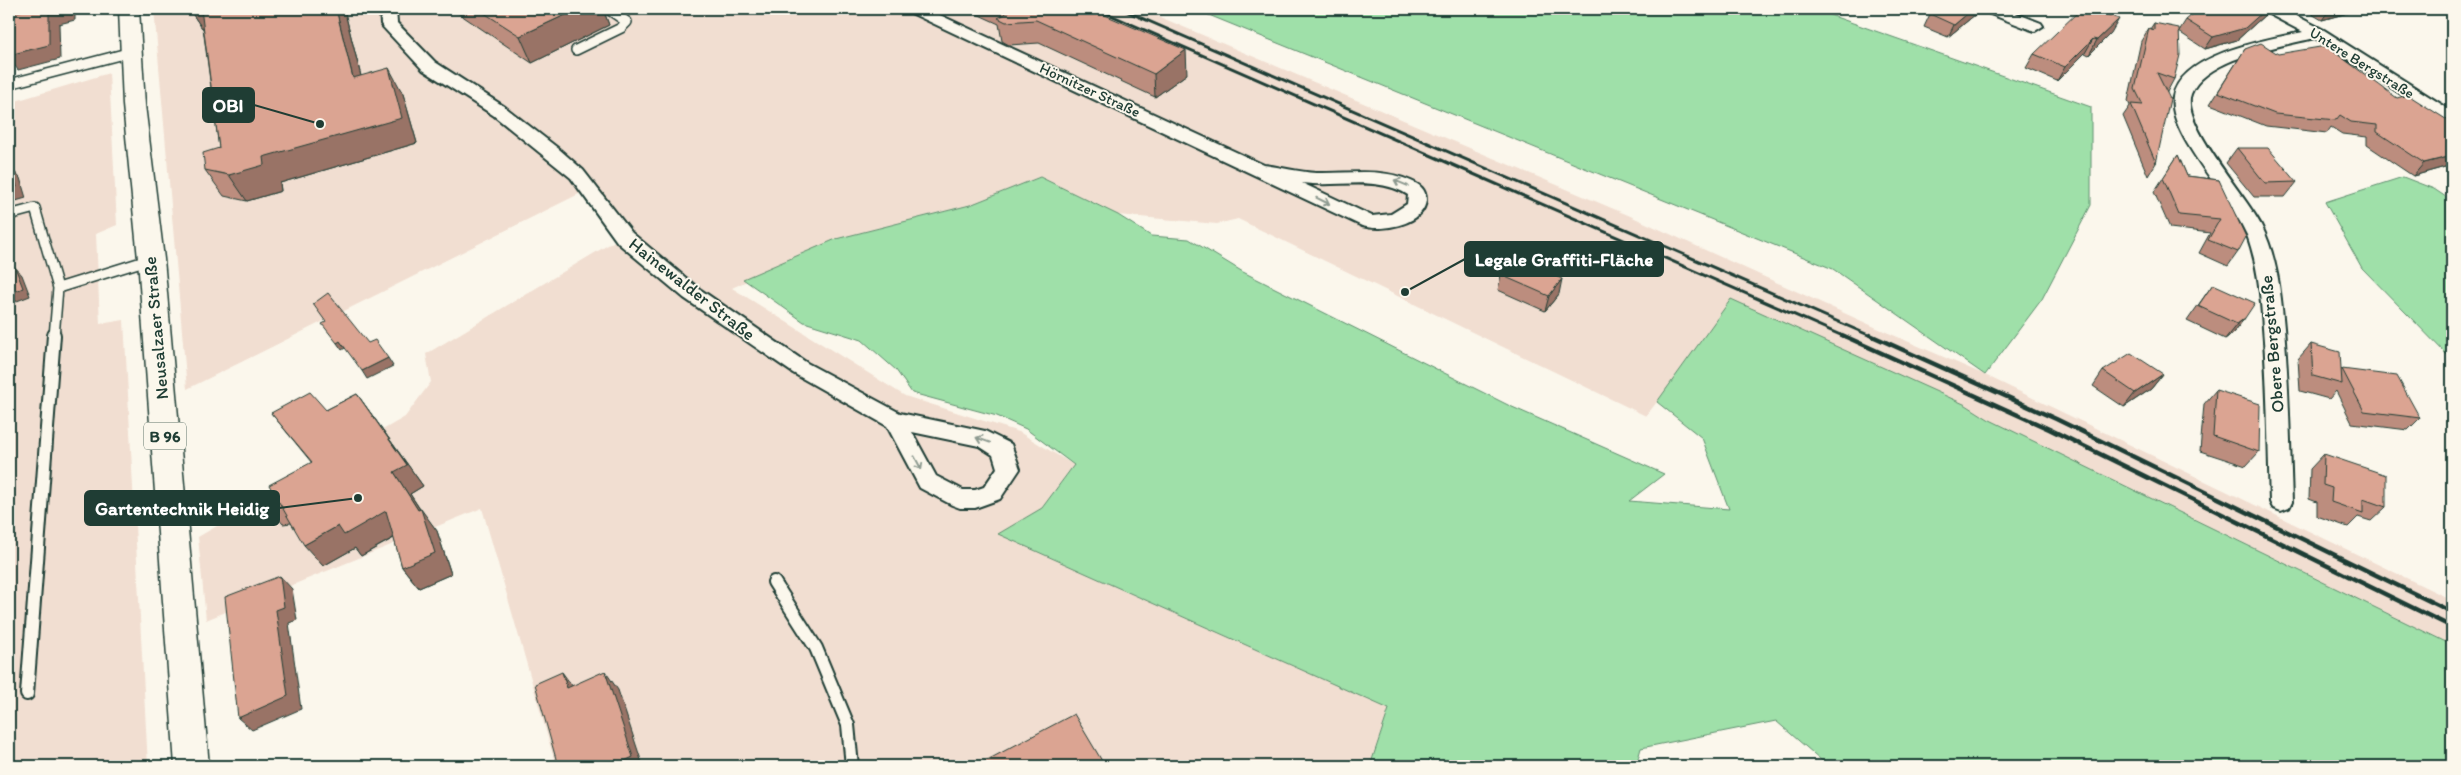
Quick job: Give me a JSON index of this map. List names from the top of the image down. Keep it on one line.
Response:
{"streets":{"main road":["Neusalzaer Straße","B 96"],"street":["Untere Bergstraße","Hörnitzer Straße","Hainewalder Straße","Obere Bergstraße"]},"crossings":[["Untere Bergstraße","Obere Bergstraße"]],"places":["OBI","Legale Graffiti-Fläche","Gartentechnik Heidig"]}
